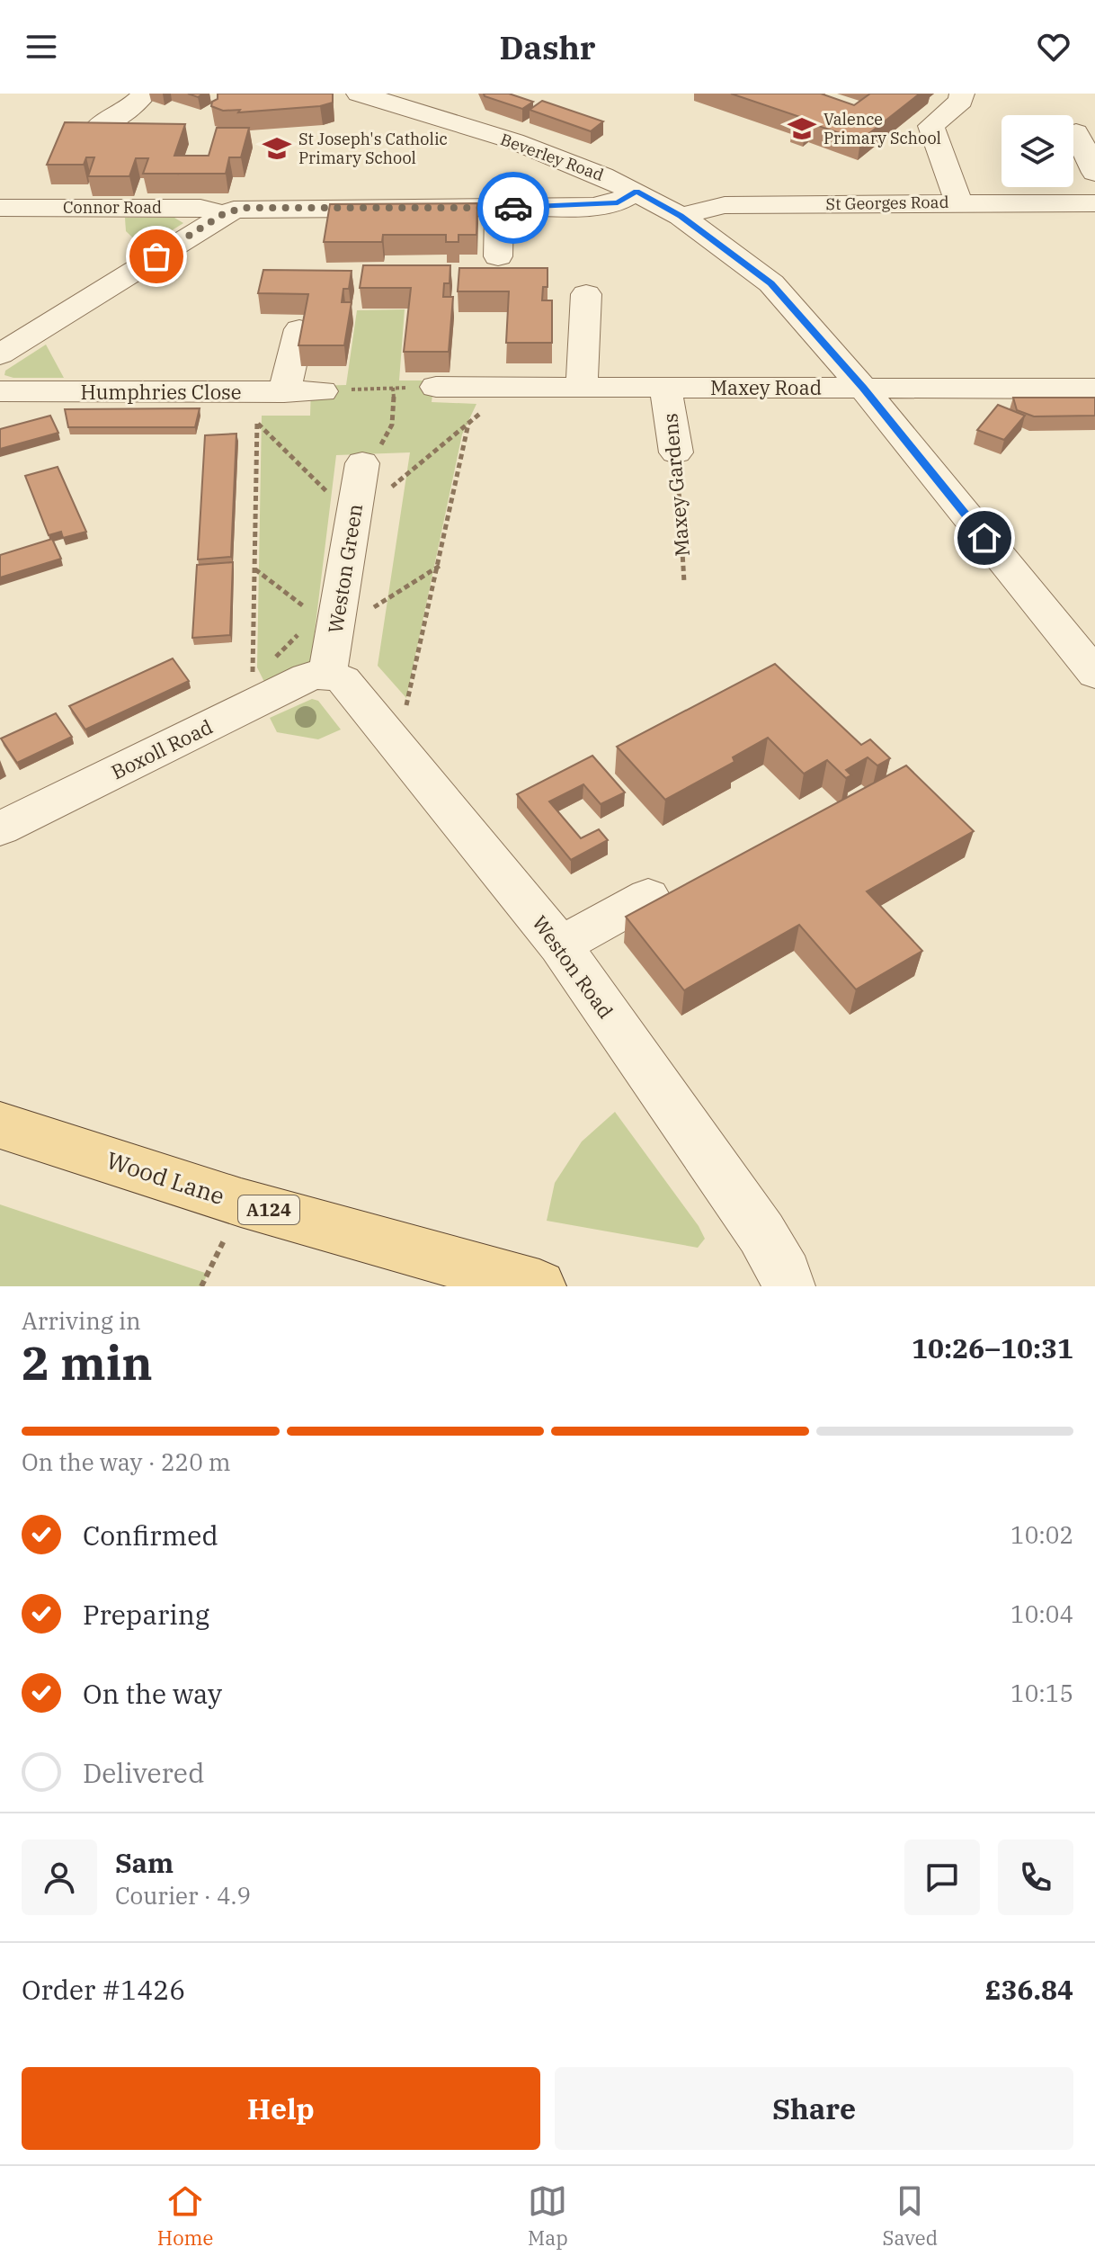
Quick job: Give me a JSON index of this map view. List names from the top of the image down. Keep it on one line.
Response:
{"streets":{"main road":["Wood Lane","A124"],"street":["Beverley Road","St Georges Road","Connor Road","Maxey Road","Humphries Close","Maxey Gardens","Weston Green","Boxoll Road","Weston Road"]},"crossings":[["Beverley Road","St Georges Road"],["Beverley Road","Maxey Road"],["Maxey Road","Maxey Gardens"],["Weston Green","Boxoll Road"],["Weston Green","Weston Road"],["Boxoll Road","Weston Road"]],"places":{"school or university":["Valence Primary School","St Joseph's Catholic Primary School"]},"page":{"header":"Dashr","heading":["2 min","Arriving in","10:26–10:31"],"panel":["Sam","Courier · 4.9","Order #1426","£36.84"],"bar":"On the way · 220 m","list":[["Confirmed","10:02"],["Preparing","10:04"],["On the way","10:15"],"Delivered"],"buttons":["Help","Share"],"tabs":["Home","Map","Saved"]}}
